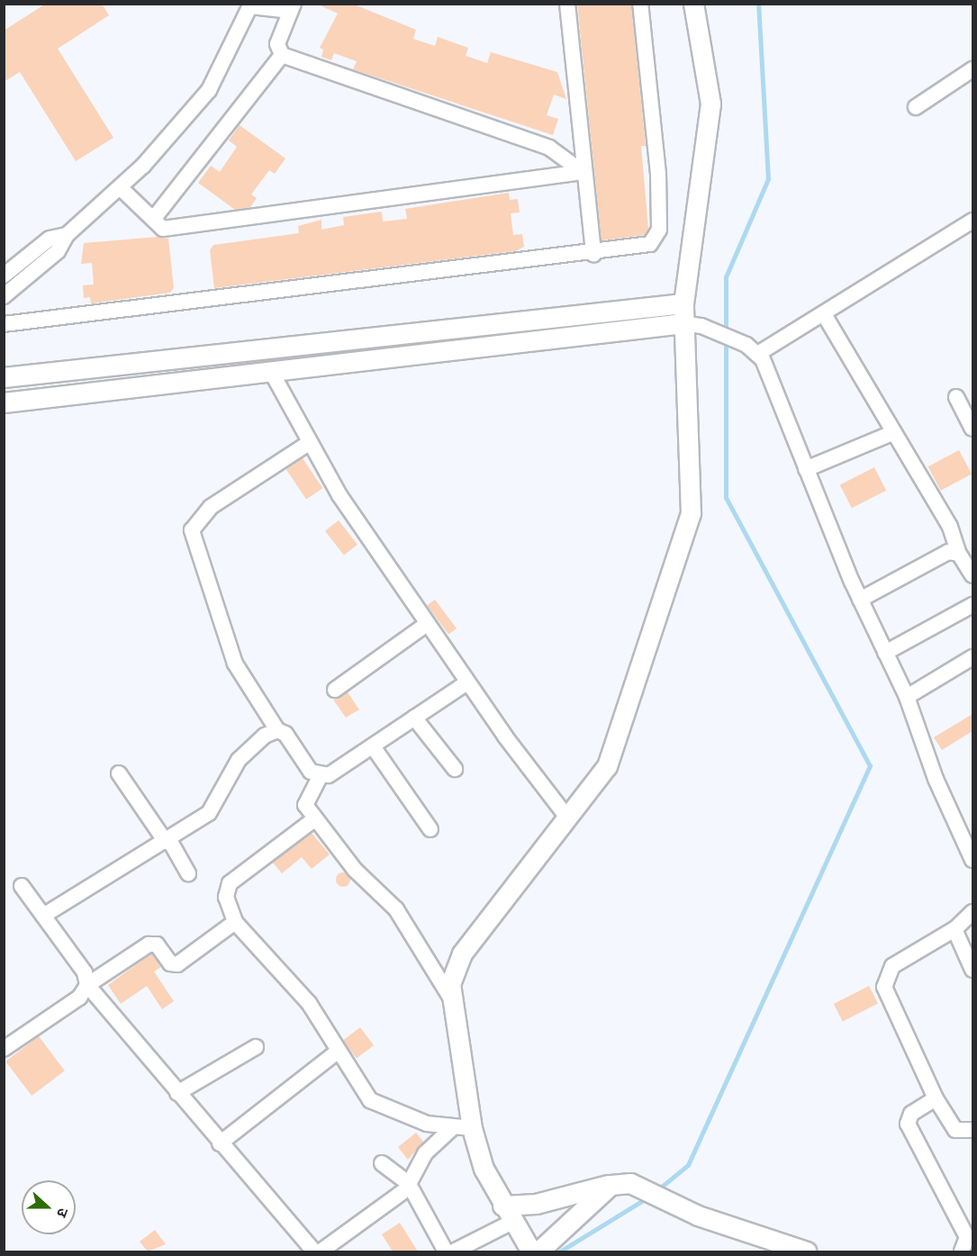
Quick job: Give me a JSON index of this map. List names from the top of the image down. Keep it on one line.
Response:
{"north":"right"}
